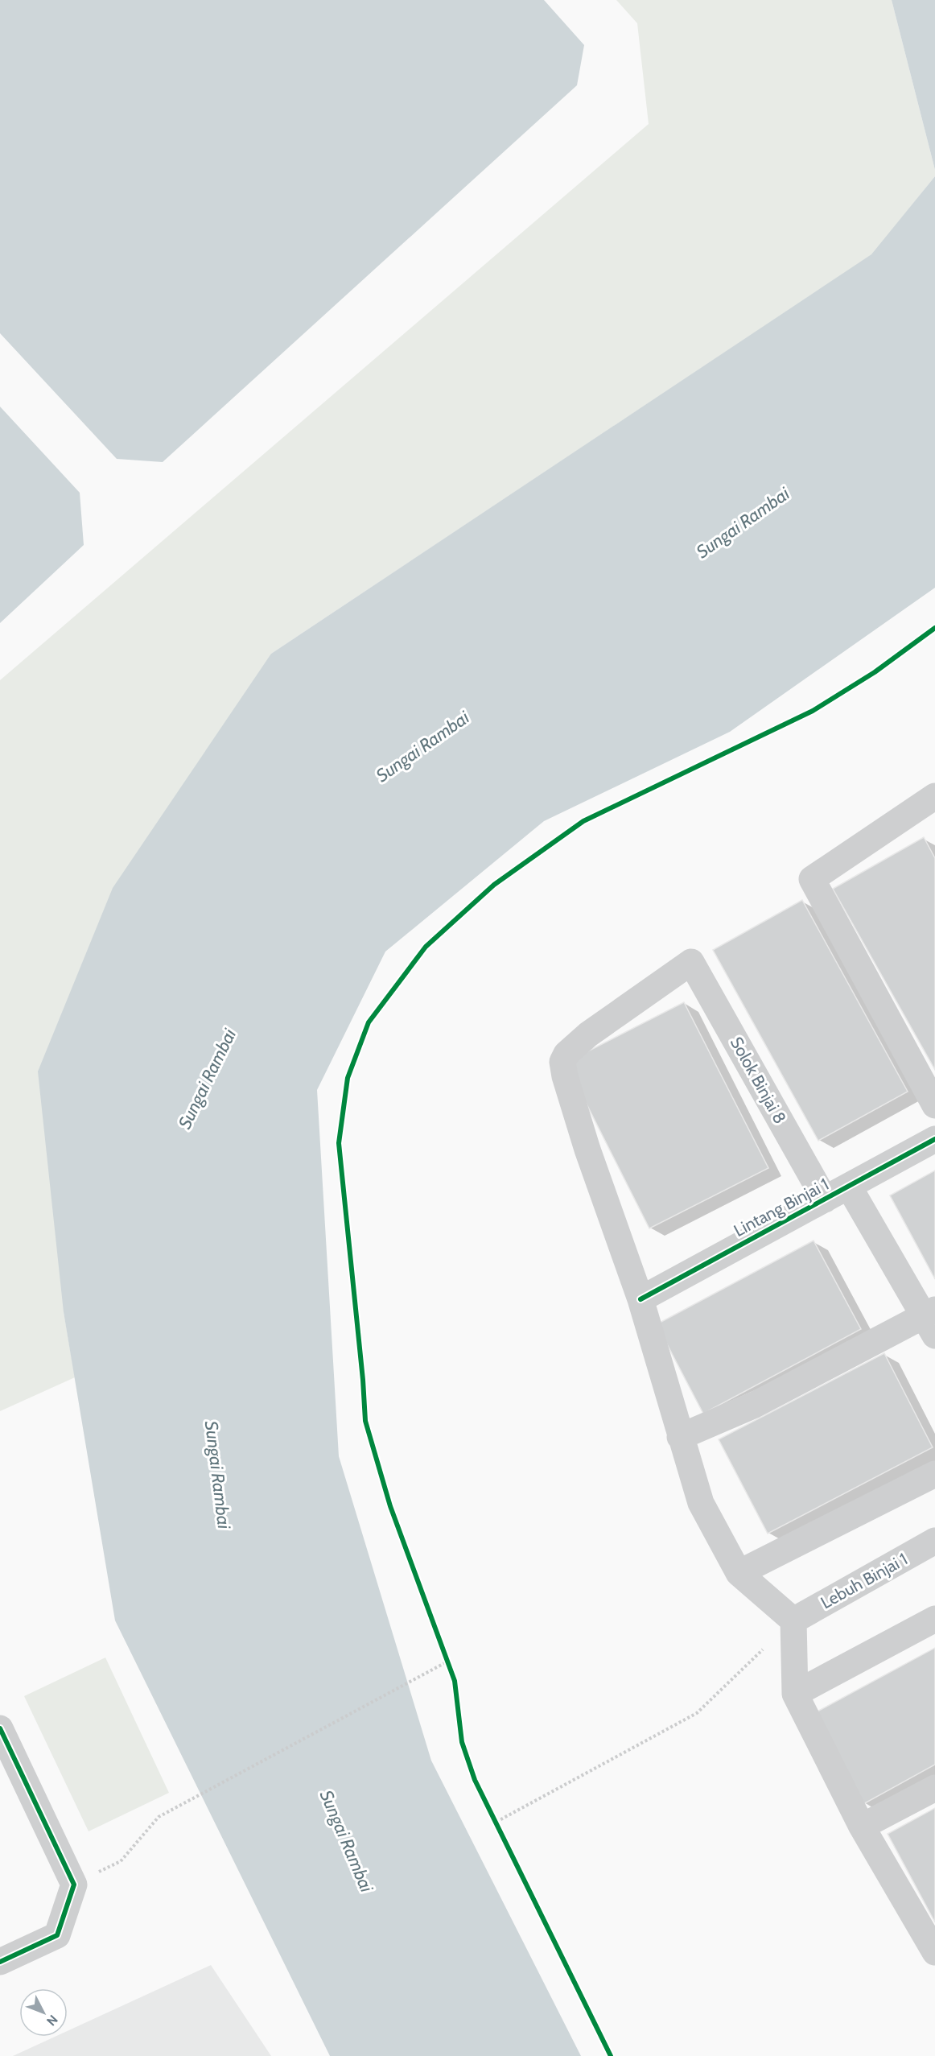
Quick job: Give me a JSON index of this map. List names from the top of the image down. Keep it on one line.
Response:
{"streets":{"street":["Solok Binjai 8","Lintang Binjai 1","Lebuh Binjai 1"]},"crossings":[["Solok Binjai 8","Lintang Binjai 1"]],"water":["Sungai Rambai"],"north":"bottom right"}
